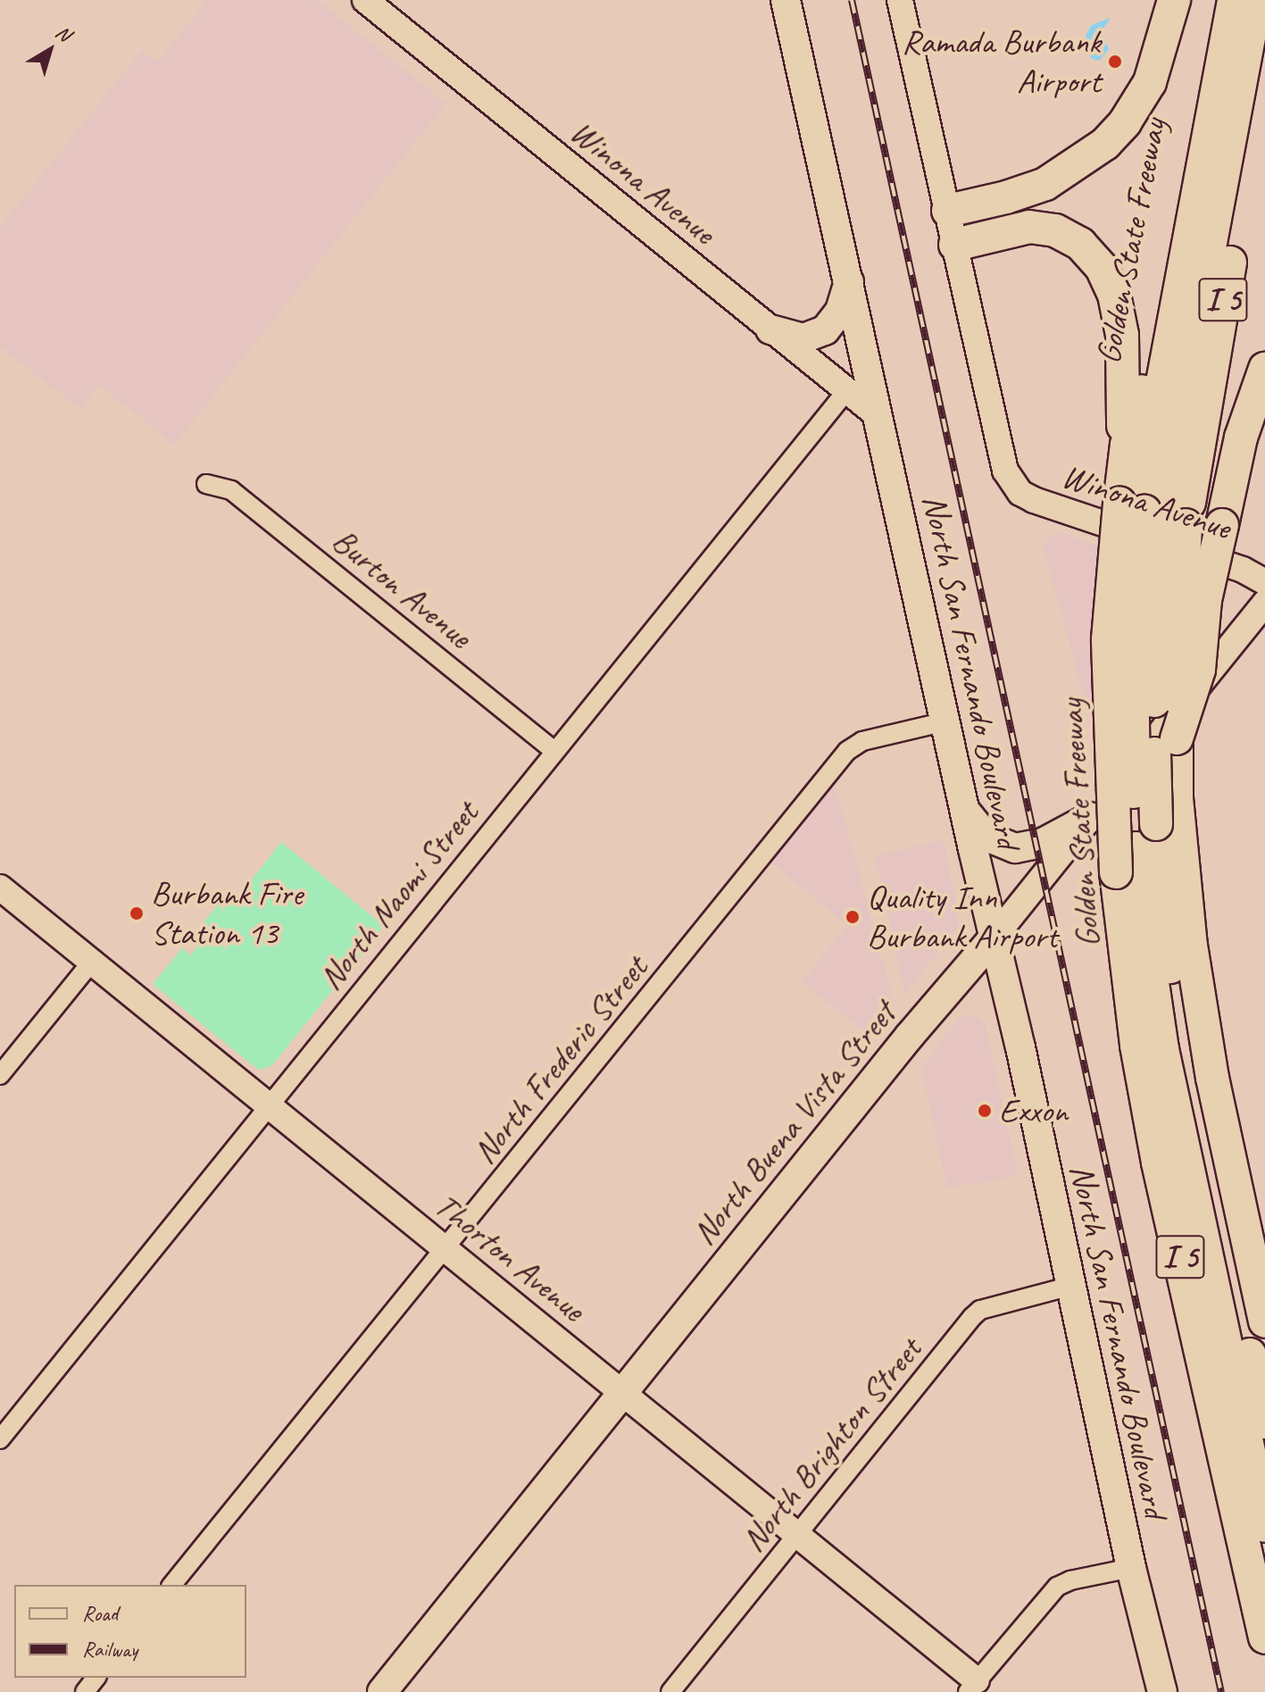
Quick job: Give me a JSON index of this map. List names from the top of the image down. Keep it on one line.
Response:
{"streets":{"highway":["Golden State Freeway","I 5"],"main road":["North San Fernando Boulevard","North Buena Vista Street"],"street":["Winona Avenue","Burton Avenue","North Naomi Street","North Frederic Street","Thorton Avenue","North Brighton Street"]},"crossings":[["Winona Avenue","North San Fernando Boulevard"],["Winona Avenue","North Naomi Street"],["Burton Avenue","North Naomi Street"],["North San Fernando Boulevard","North Frederic Street"],["North San Fernando Boulevard","North Buena Vista Street"],["North San Fernando Boulevard","North Brighton Street"],["North Naomi Street","Thorton Avenue"],["North Frederic Street","Thorton Avenue"],["North Buena Vista Street","Thorton Avenue"],["Thorton Avenue","North Brighton Street"]],"places":["Ramada Burbank Airport","Burbank Fire Station 13","Quality Inn Burbank Airport","Exxon"],"legend":["Road","Railway"],"north":"top right"}
